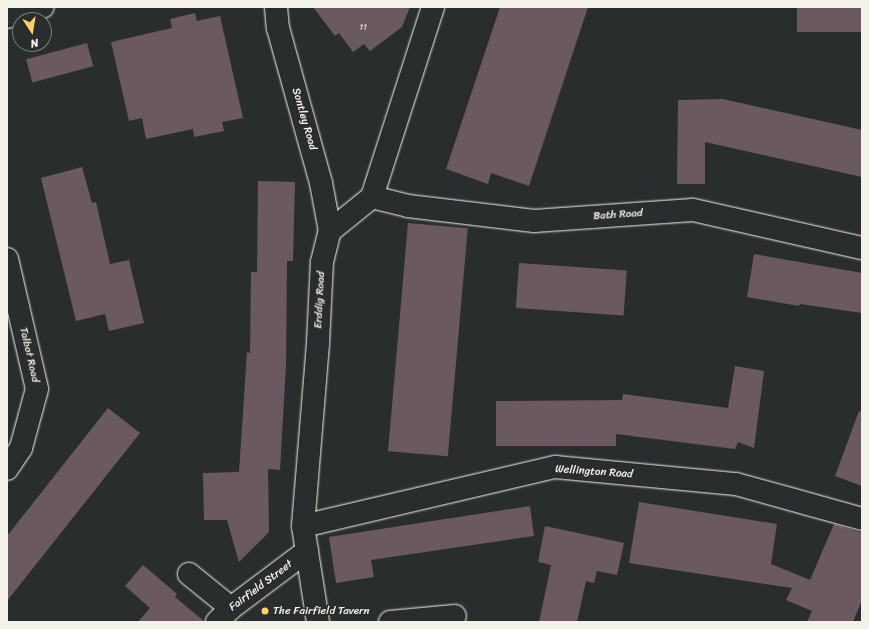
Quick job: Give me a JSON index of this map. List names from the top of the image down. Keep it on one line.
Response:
{"streets":{"street":["Sontley Road","Bath Road","Erddig Road","Talbot Road","Wellington Road","Fairfield Street"]},"crossings":[["Sontley Road","Erddig Road"],["Erddig Road","Wellington Road"],["Erddig Road","Fairfield Street"]],"places":["The Fairfield Tavern"],"house_numbers":["11"],"north":"bottom"}
